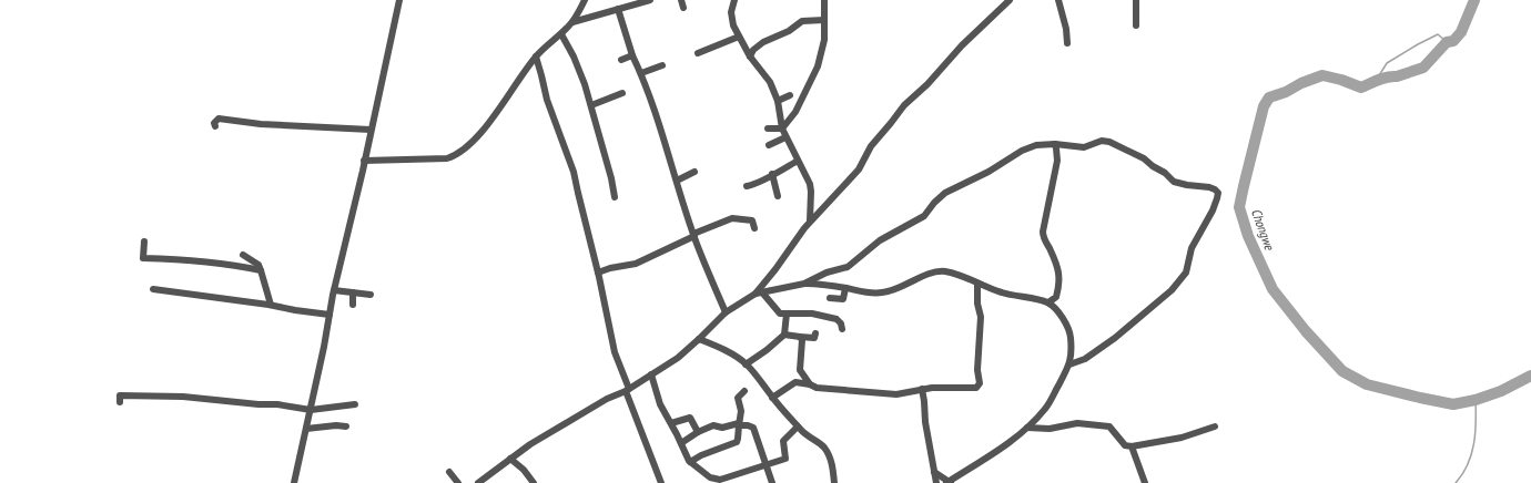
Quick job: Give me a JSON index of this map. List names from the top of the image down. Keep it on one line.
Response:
{"water":["Chongwe"]}
